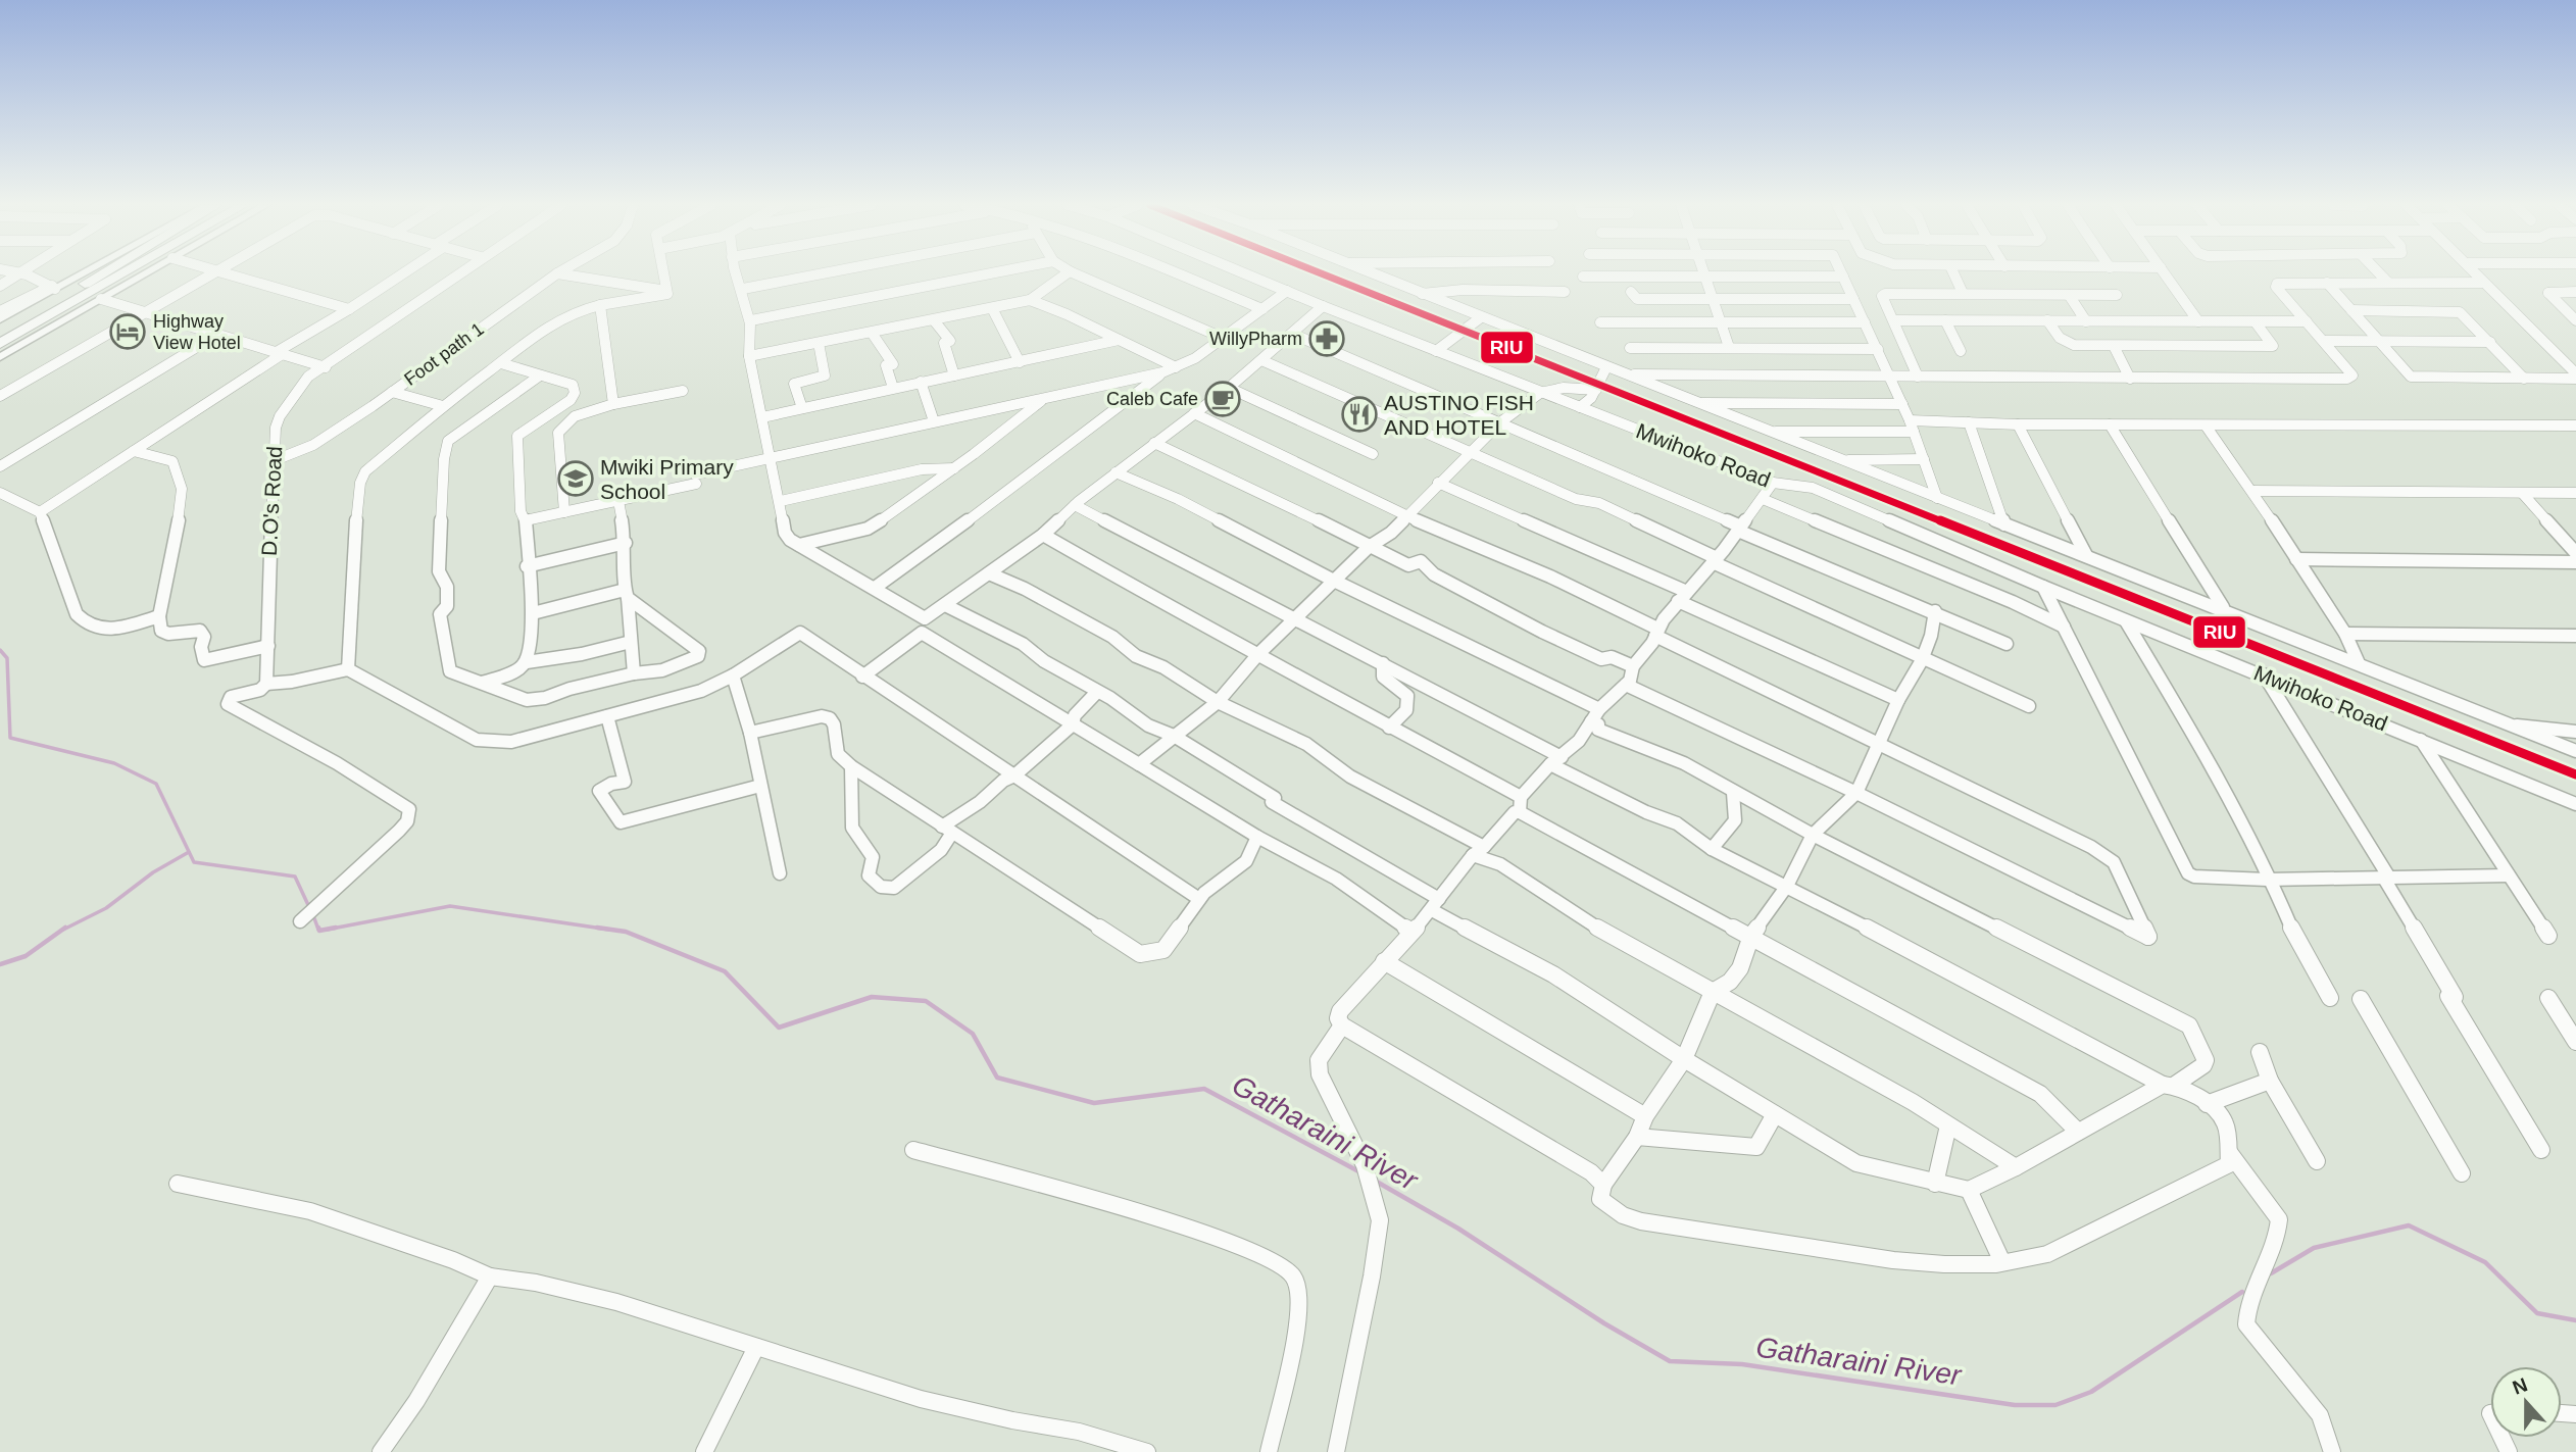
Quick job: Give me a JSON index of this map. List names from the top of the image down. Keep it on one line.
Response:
{"streets":{"street":["Foot path 1","Mwihoko Road","D.O's Road"]},"crossings":[["Foot path 1","D.O's Road"]],"water":["Gatharaini River"],"places":{"hotel":["Highway View Hotel"],"pharmacy":["WillyPharm"],"cafe":["Caleb Cafe"],"restaurant":["AUSTINO FISH AND HOTEL"],"school or university":["Mwiki Primary School"]},"lines":["transit line RIU"],"north":"top"}
